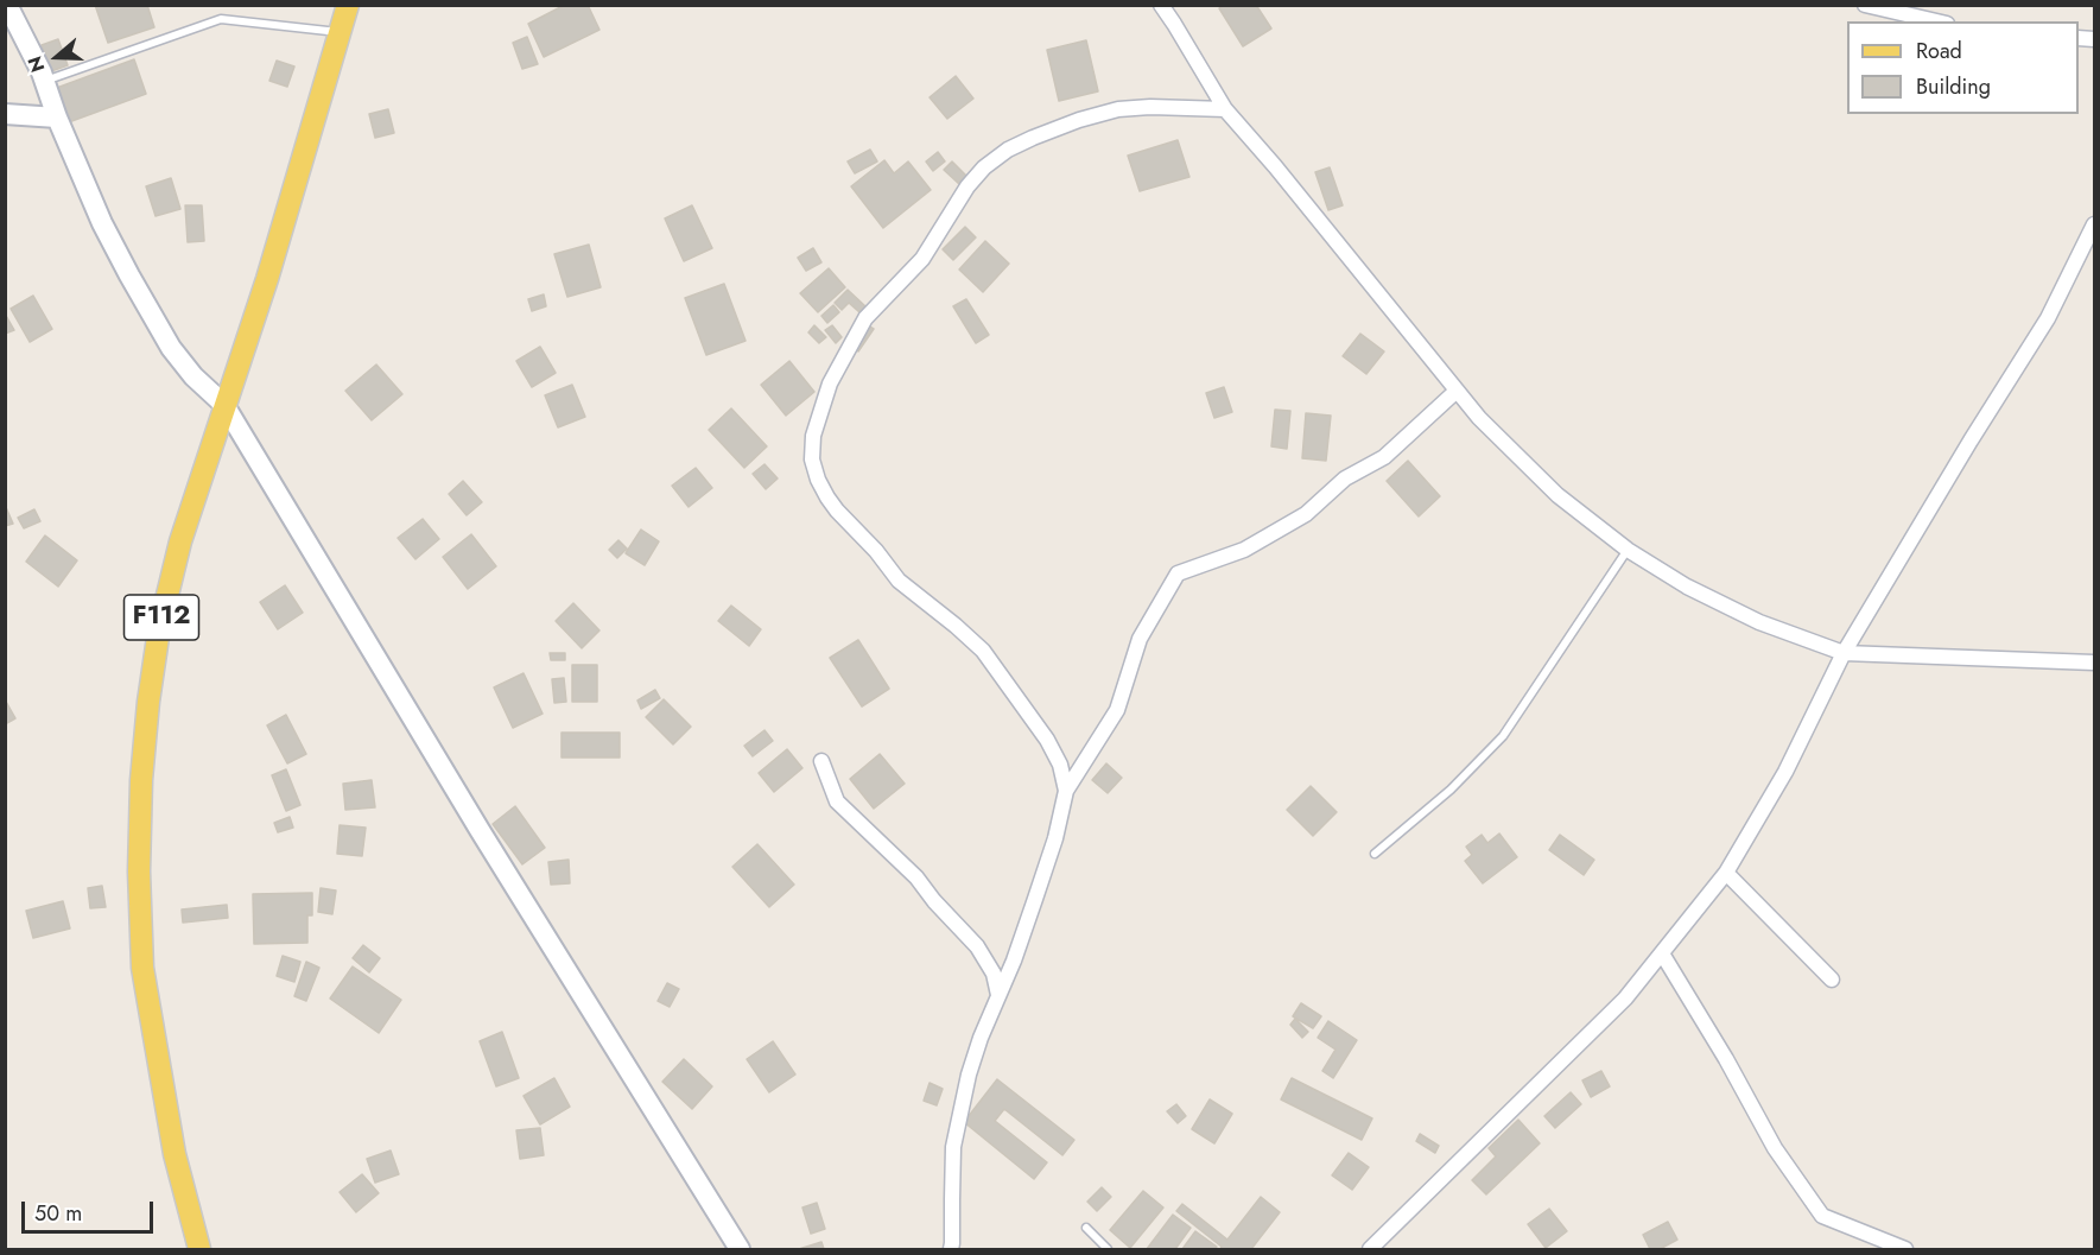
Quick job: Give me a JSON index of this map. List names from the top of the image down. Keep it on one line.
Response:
{"streets":{"main road":["F112"]},"legend":["Road","Building"],"scale_bar":"50 m","north":"left"}
